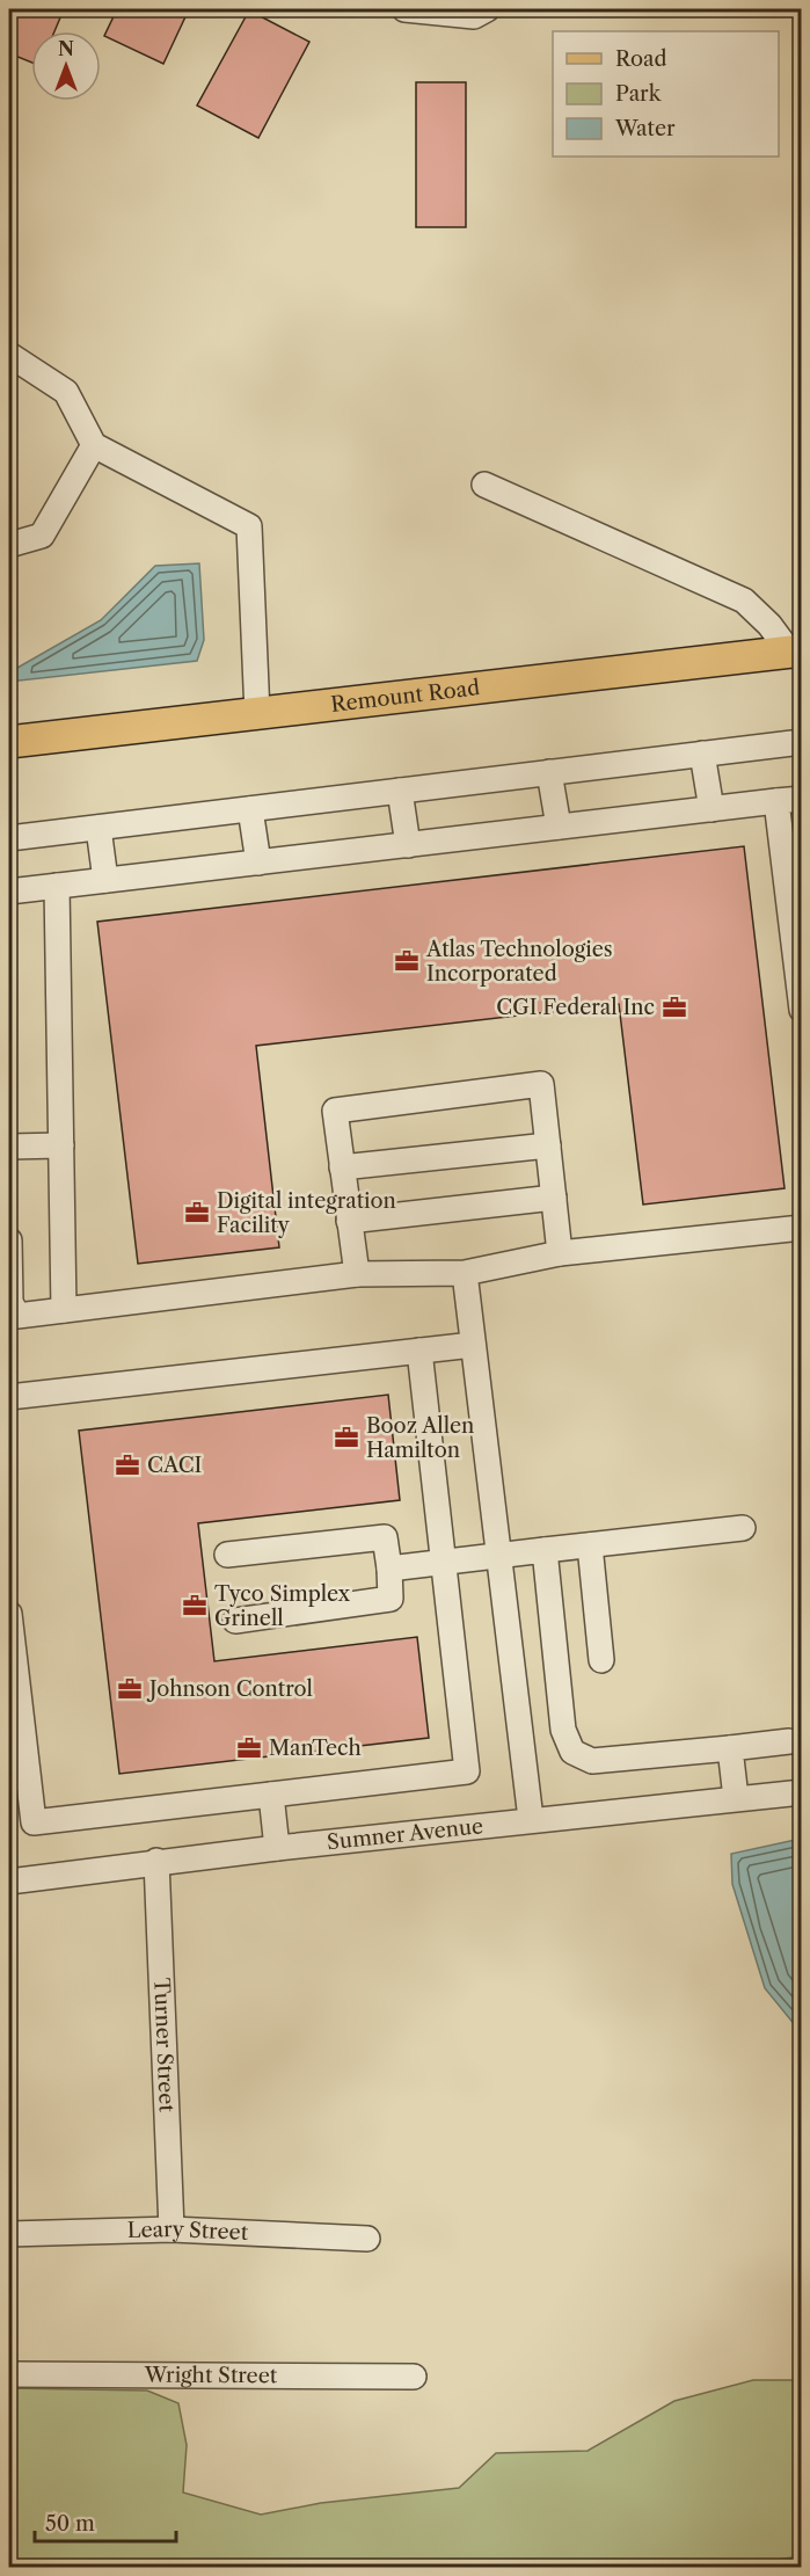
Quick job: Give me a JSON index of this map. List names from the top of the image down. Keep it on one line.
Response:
{"streets":{"main road":["Remount Road"],"street":["Sumner Avenue","Turner Street","Leary Street","Wright Street"]},"crossings":[["Sumner Avenue","Turner Street"],["Turner Street","Leary Street"]],"places":{"office":["Atlas Technologies Incorporated","CGI Federal Inc","Digital integration Facility","Booz Allen Hamilton","CACI","Tyco Simplex Grinell","Johnson Control","ManTech"]},"legend":["Road","Park","Water"],"scale_bar":"50 m","north":"top"}
